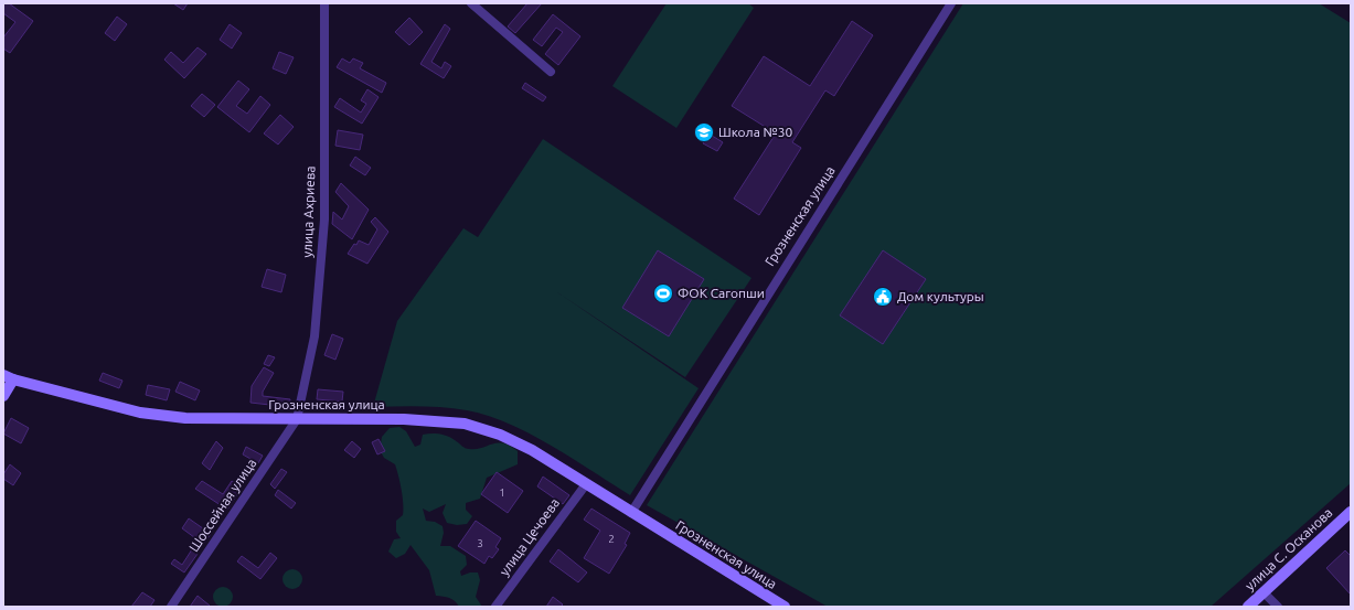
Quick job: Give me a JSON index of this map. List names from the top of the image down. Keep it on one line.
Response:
{"streets":{"street":["улица Ахриева","Грозненская улица","Шоссейная улица","улица Цечоева","улица С. Осканова"]},"crossings":[["улица Ахриева","Грозненская улица"],["улица Ахриева","Шоссейная улица"],["Грозненская улица","Шоссейная улица"],["Грозненская улица","улица Цечоева"]],"places":{"school or university":["Школа №30"],"sports":["ФОК Сагопши"],"public building":["Дом культуры"]},"house_numbers":["1","2","3"]}
